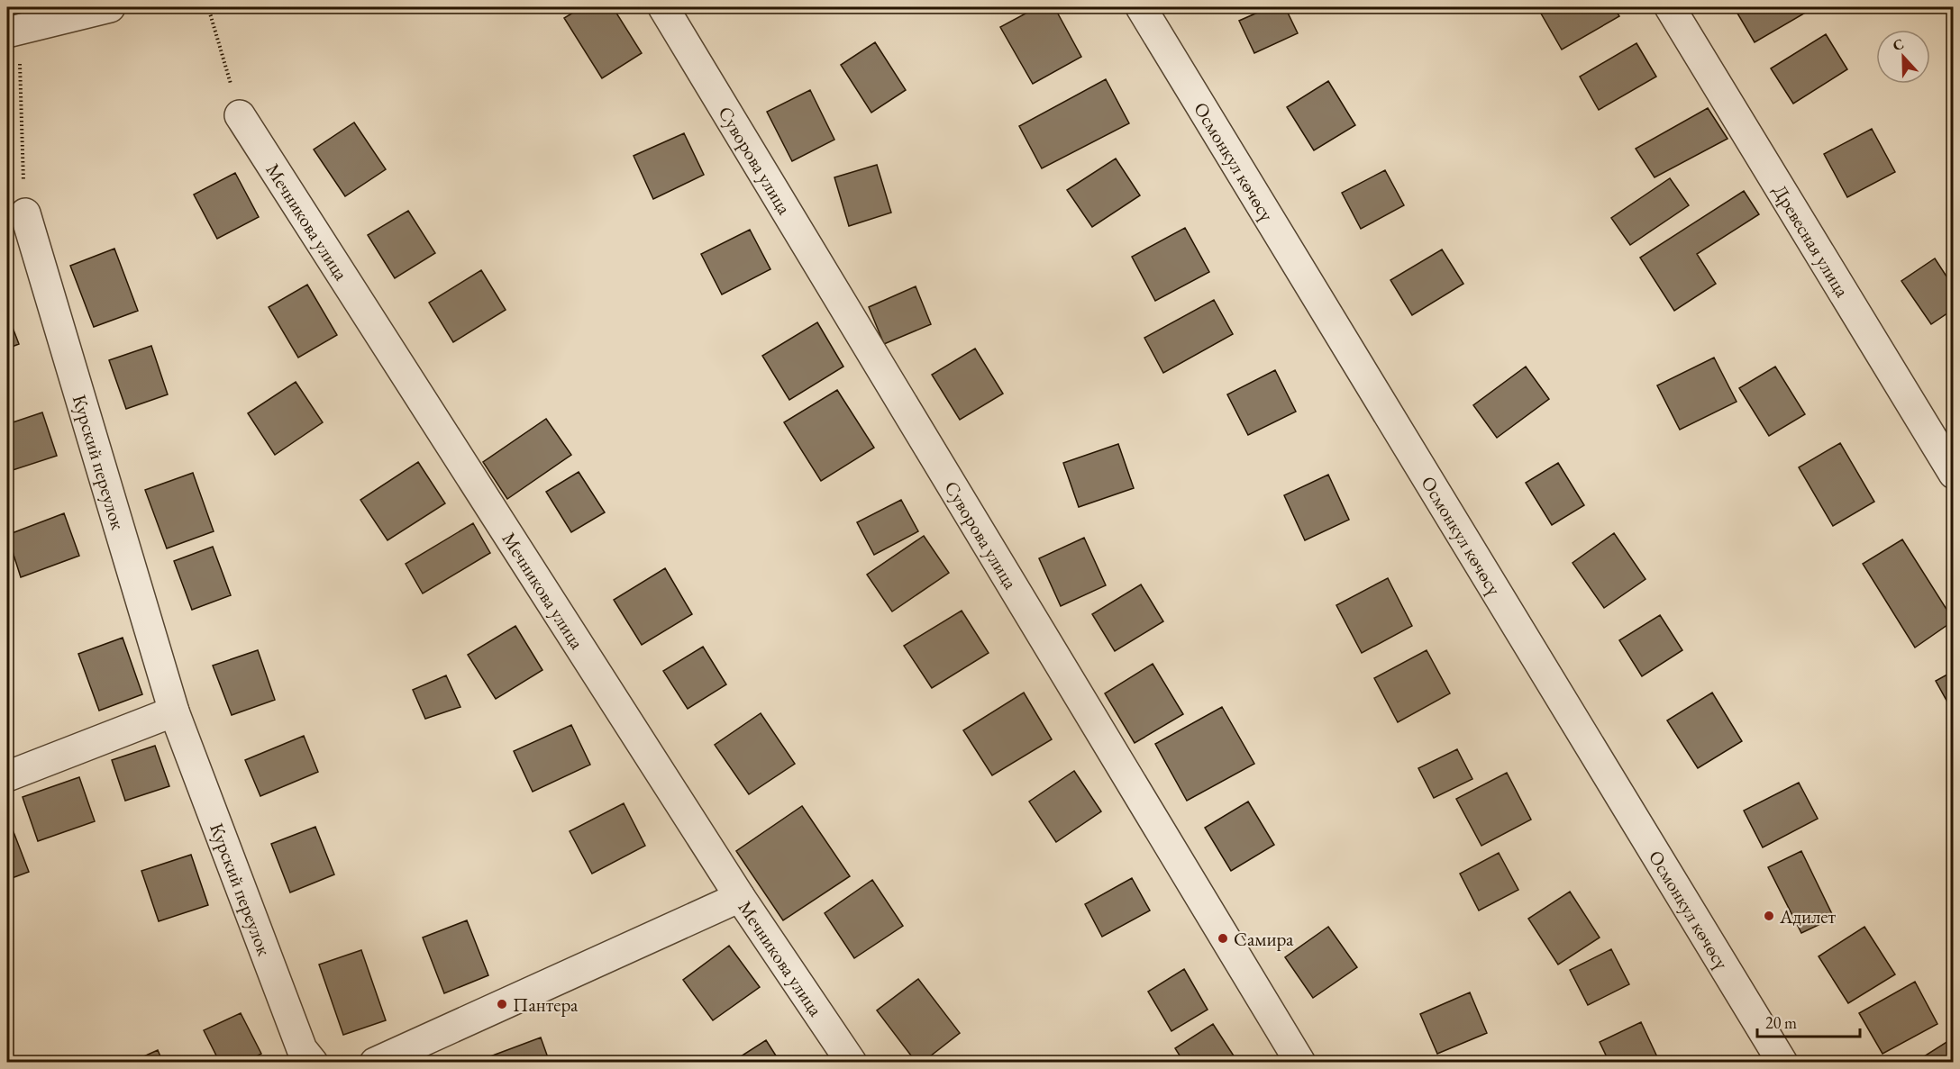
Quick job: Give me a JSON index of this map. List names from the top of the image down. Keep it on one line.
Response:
{"streets":{"street":["Суворова улица","Осмонкул көчөсү","Мечникова улица","Древесная улица","Курский переулок"]},"places":["Адилет","Самира","Пантера"],"scale_bar":"20 m","north":"top"}
